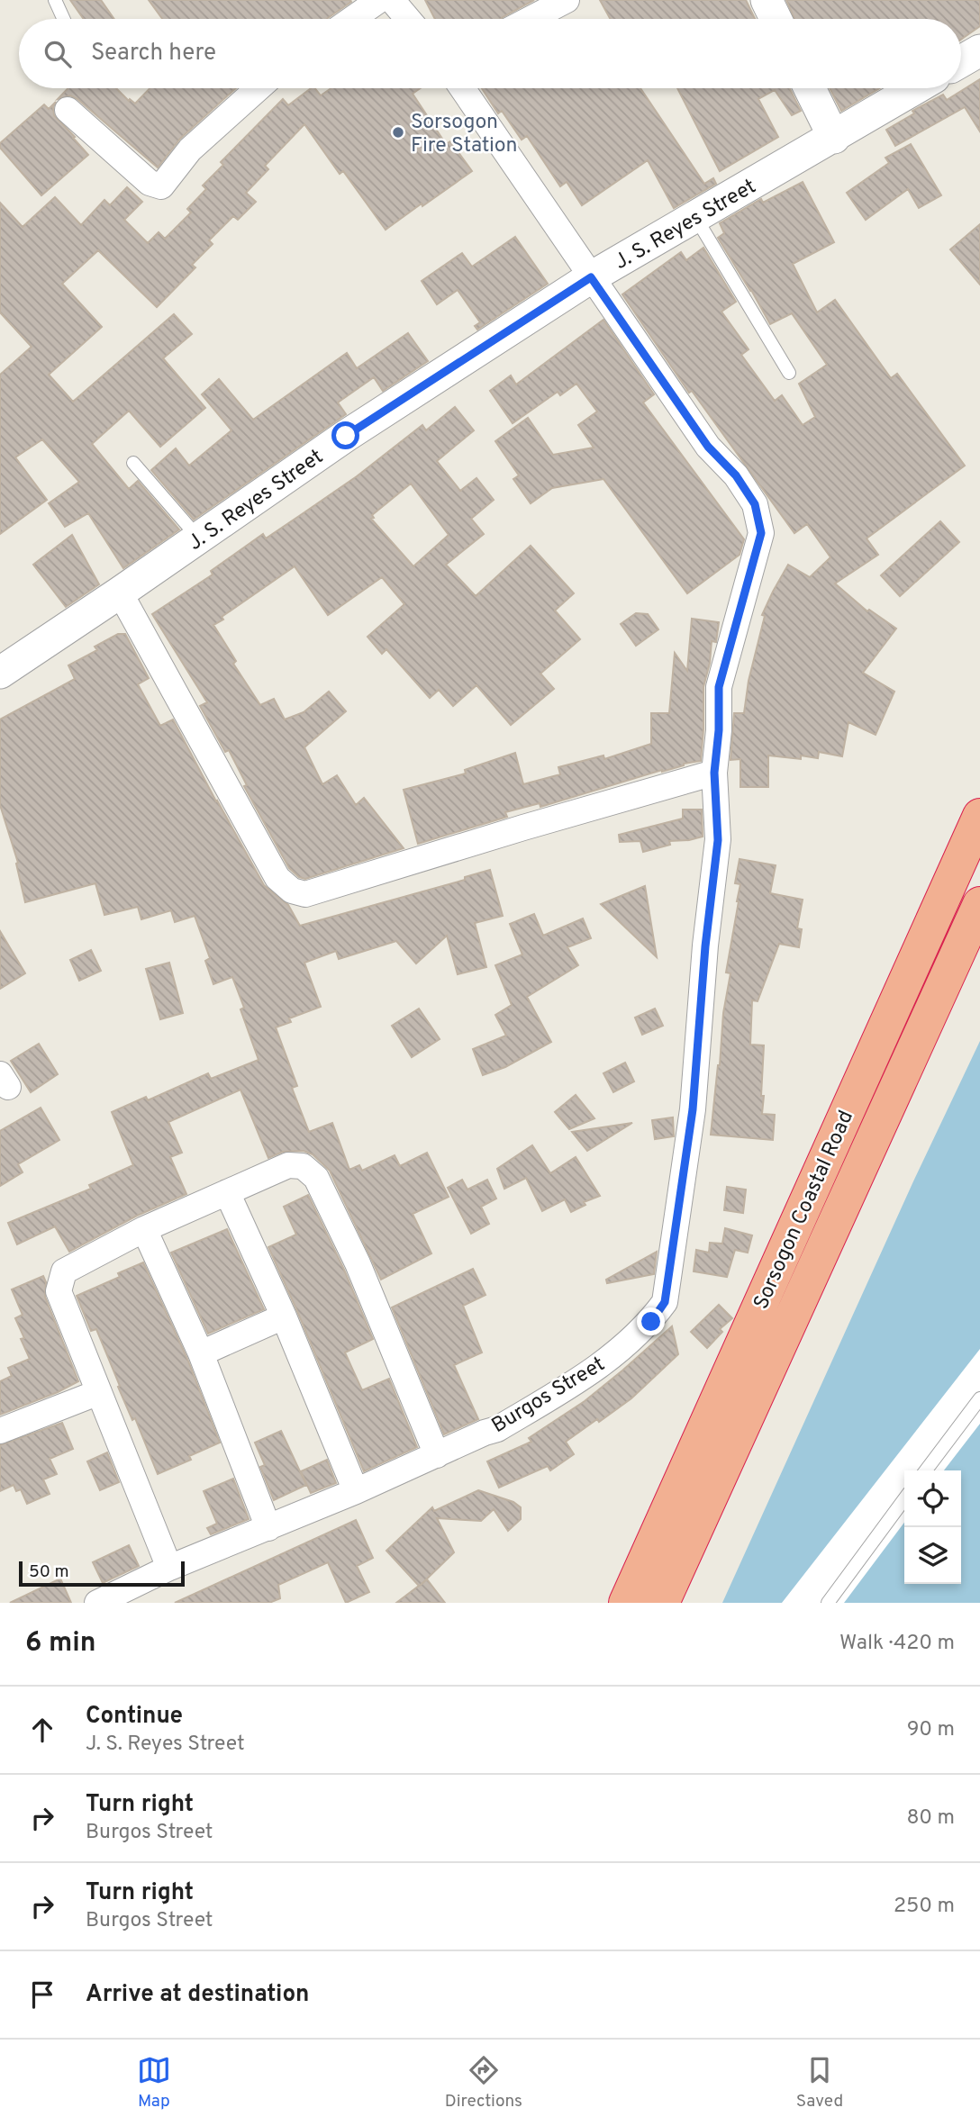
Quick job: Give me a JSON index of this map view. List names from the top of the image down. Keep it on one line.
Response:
{"streets":{"highway":["Sorsogon Coastal Road"],"street":["J. S. Reyes Street","Burgos Street"]},"crossings":[["J. S. Reyes Street","Burgos Street"]],"places":["Sorsogon Fire Station"],"scale_bar":"50 m","page":{"search":"Search here","scale":"50 m","heading":["6 min","Walk · 420 m"],"list":[["Continue","J. S. Reyes Street","90 m"],["Turn right","Burgos Street","80 m"],["Turn right","Burgos Street","250 m"],"Arrive at destination"],"nav":["Map","Directions","Saved"]}}
